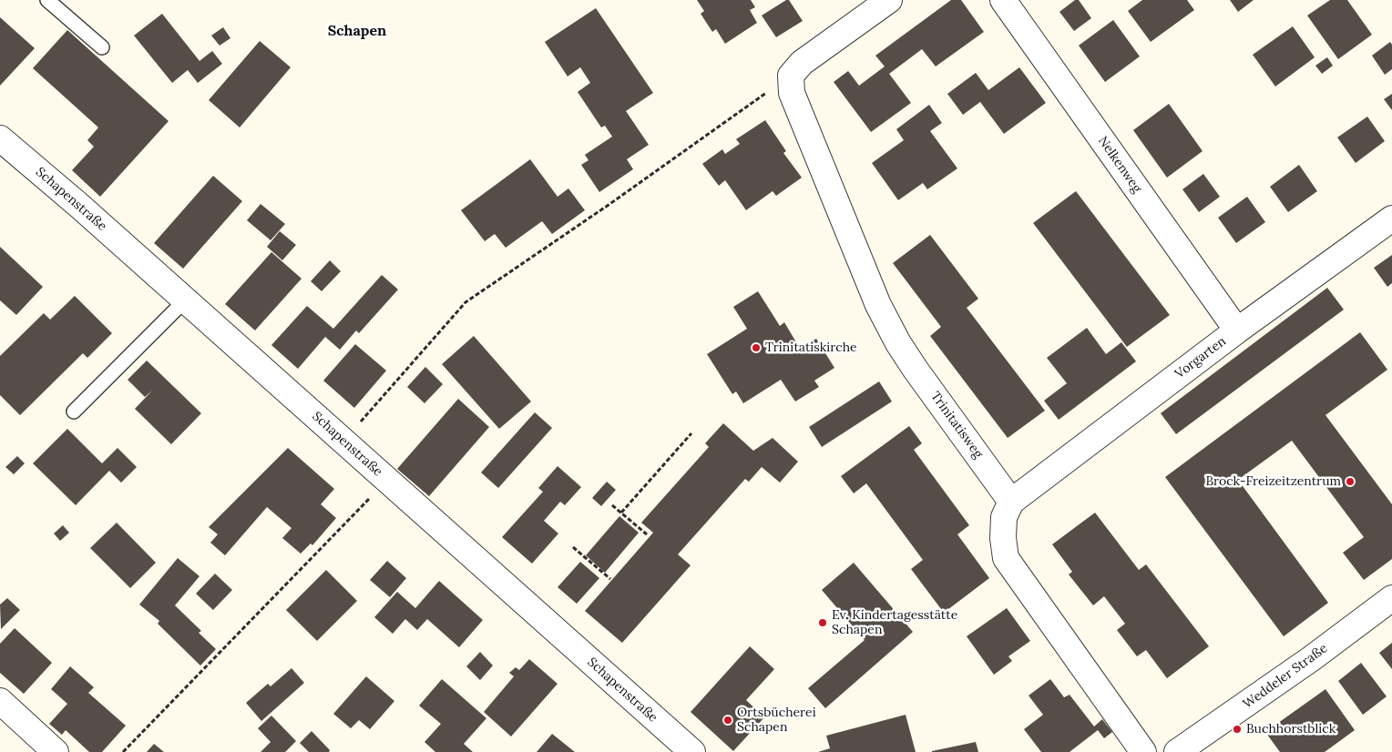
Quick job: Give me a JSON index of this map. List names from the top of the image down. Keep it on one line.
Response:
{"streets":{"street":["Nelkenweg","Schapenstraße","Vorgarten","Trinitatisweg","Weddeler Straße"]},"crossings":[["Nelkenweg","Vorgarten"],["Vorgarten","Trinitatisweg"]],"districts":["Schapen"],"places":["Trinitatiskirche","Brock-Freizeitzentrum","Ev. Kindertagesstätte Schapen","Ortsbücherei Schapen","Buchhorstblick"]}
